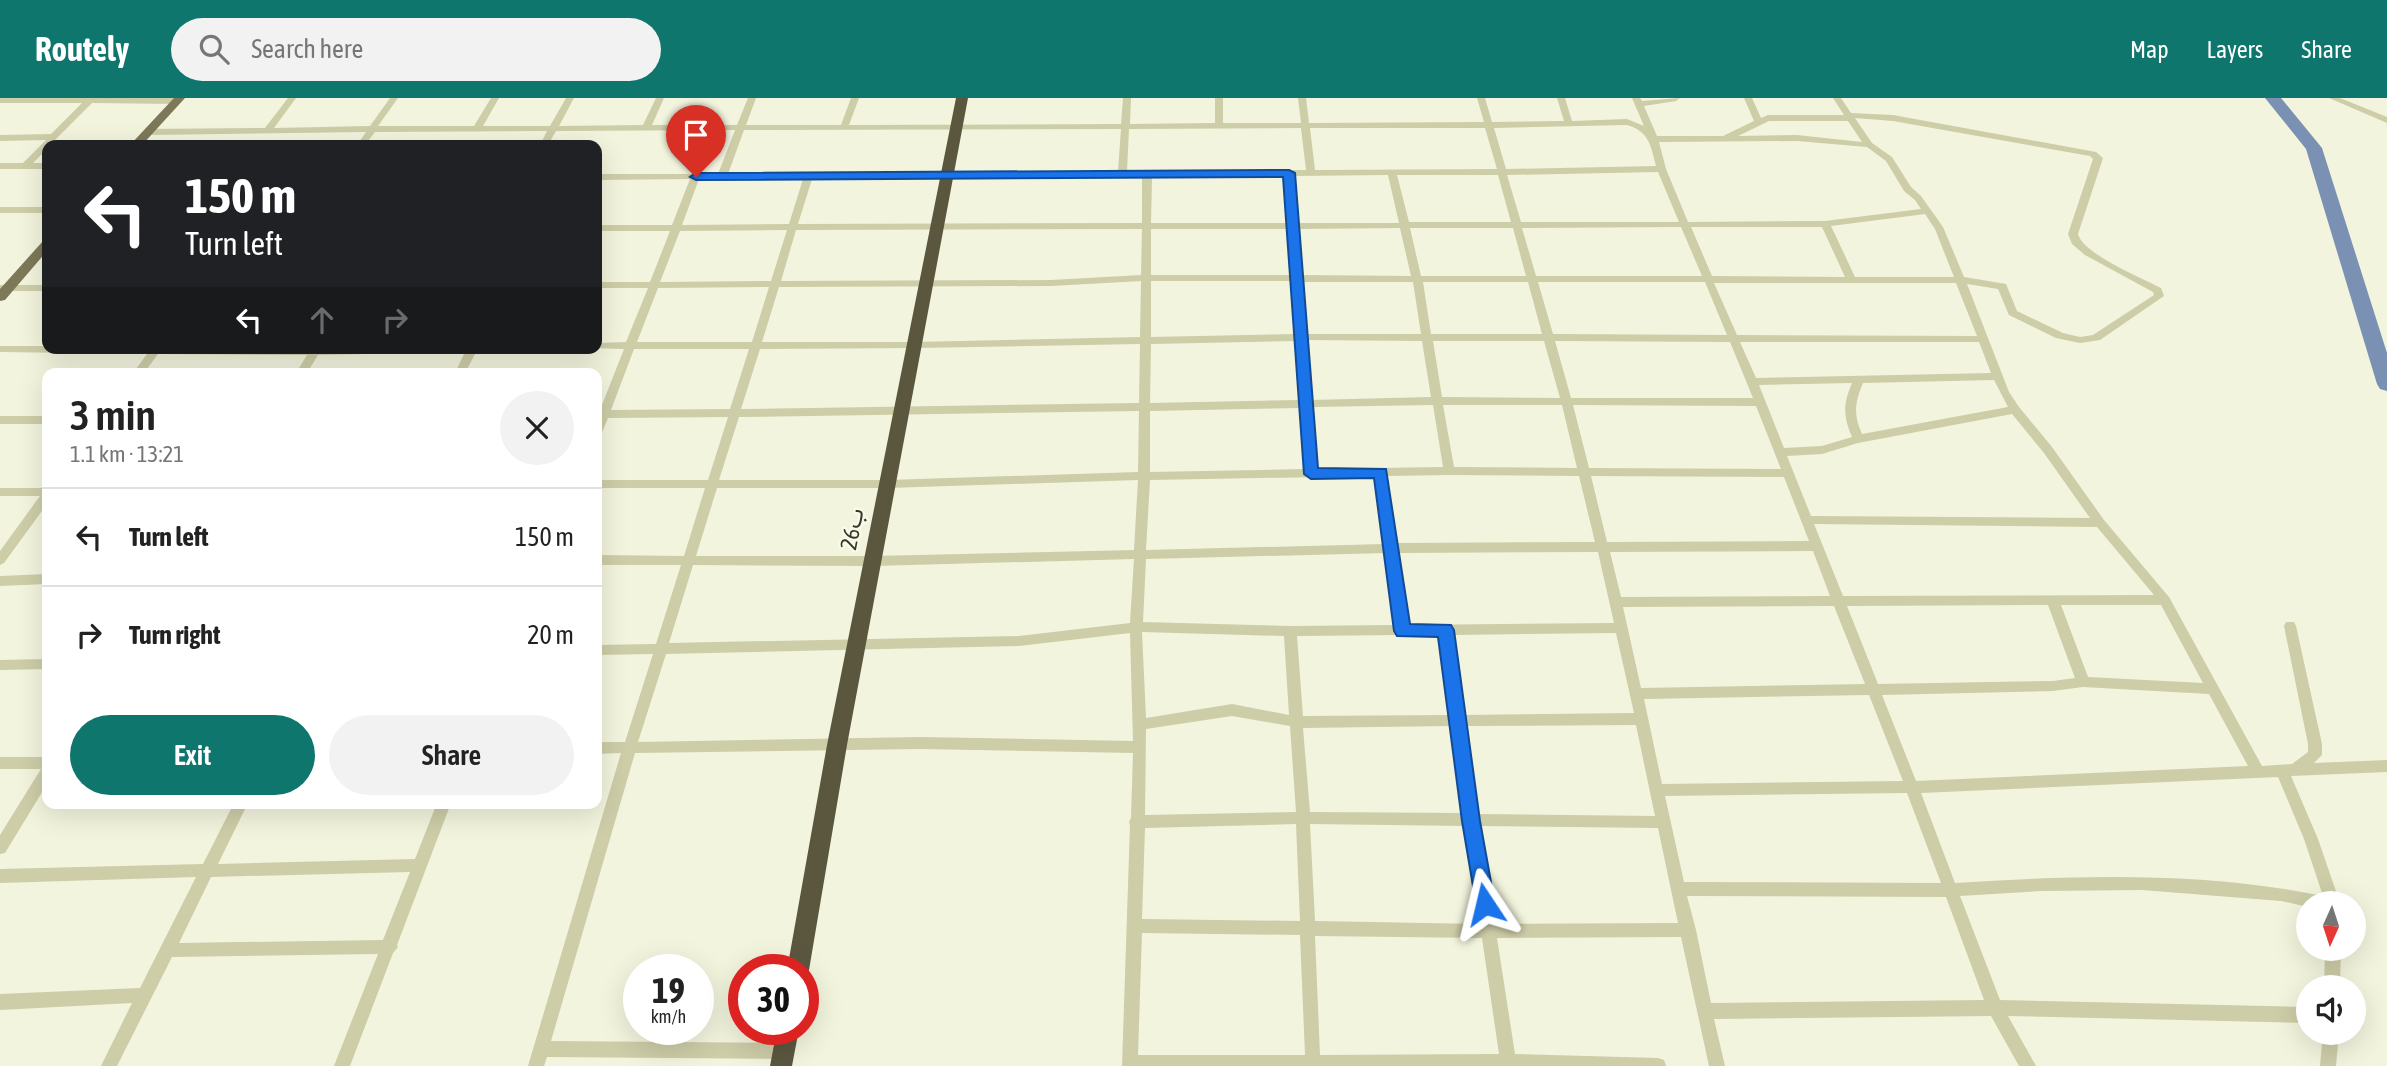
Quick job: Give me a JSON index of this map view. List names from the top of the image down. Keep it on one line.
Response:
{"streets":{"highway":["26ب"]},"north":"bottom","page":{"header":"Routely","search":"Search here","nav":["Map","Layers","Share"],"turn":["150 m","Turn left"],"heading":["3 min","1.1 km · 13:21"],"list":[{"name":"Turn left","value":"150 m"},{"name":"Turn right","value":"20 m"}],"buttons":["Exit","Share"],"speed":"19 km/h","limit":"30"}}
